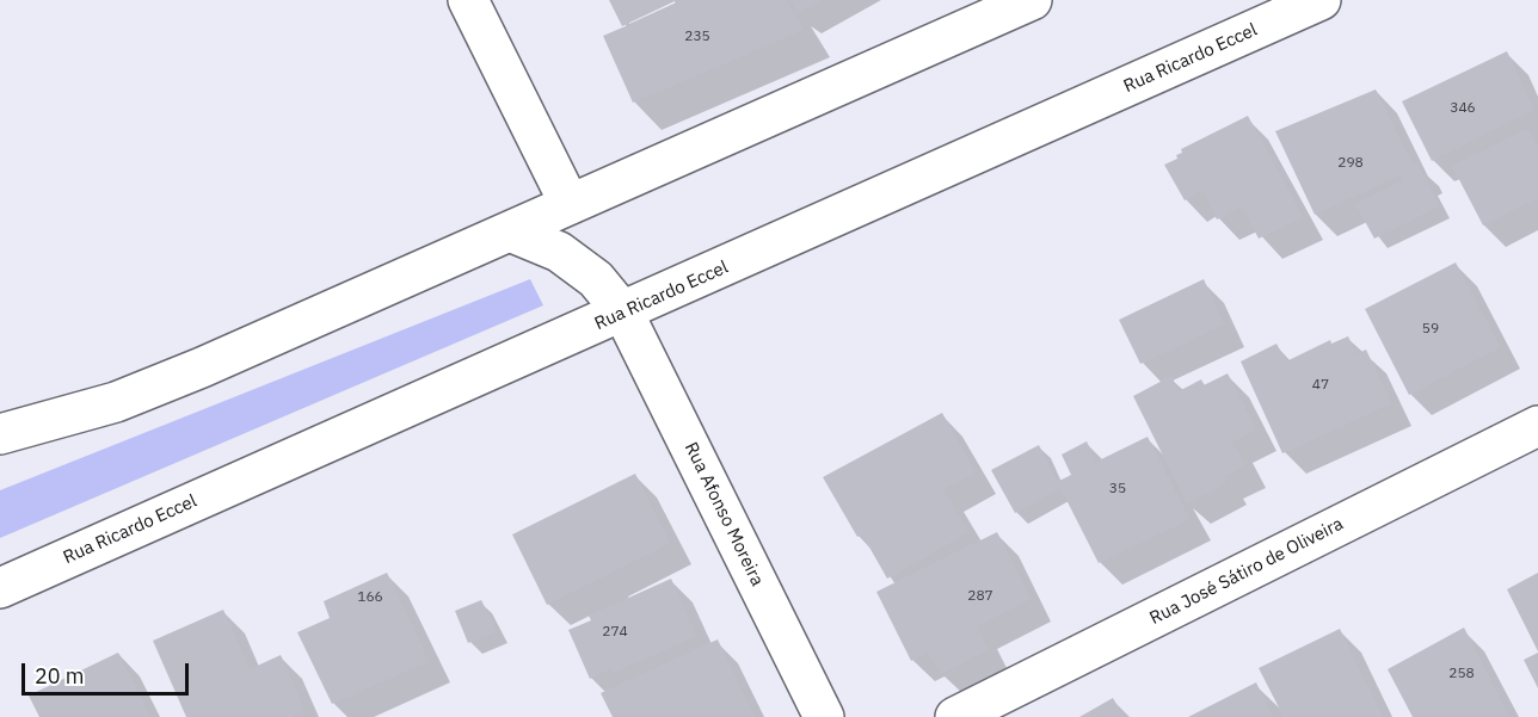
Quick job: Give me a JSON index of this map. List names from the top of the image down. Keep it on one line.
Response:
{"streets":{"main road":["Rua Ricardo Eccel","Rua Afonso Moreira","Rua José Sátiro de Oliveira"]},"crossings":[["Rua Ricardo Eccel","Rua Afonso Moreira"]],"house_numbers":["235","346","298","59","47","35","287","166","274","258"],"scale_bar":"20 m"}
